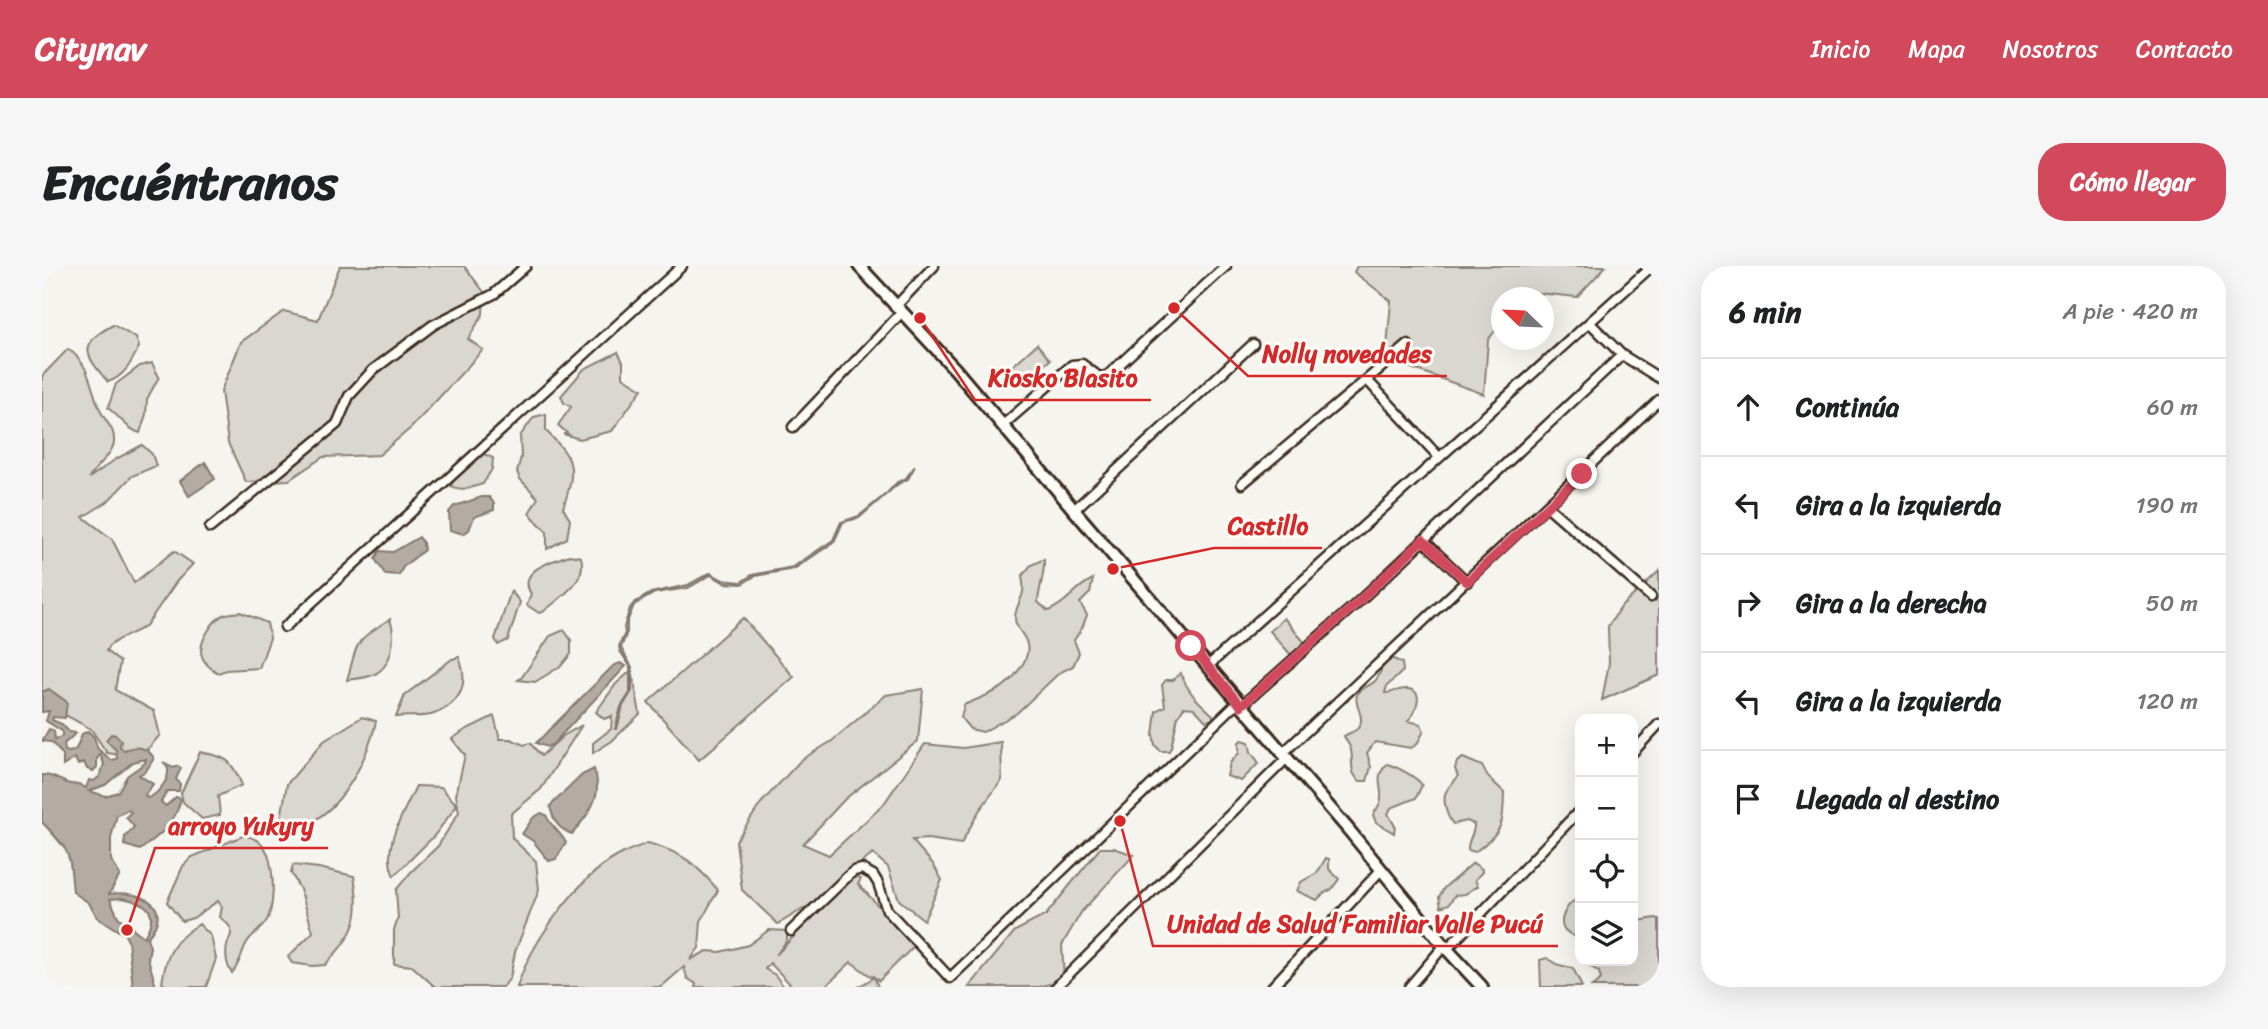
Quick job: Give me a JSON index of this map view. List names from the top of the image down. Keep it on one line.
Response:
{"places":["Nolly novedades","Kiosko Blasito","Castillo","Unidad de Salud Familiar Valle Pucú","arroyo Yukyry"],"north":"top left","page":{"header":"Citynav","nav":["Inicio","Mapa","Nosotros","Contacto"],"title":"Encuéntranos","buttons":"Cómo llegar","heading":["6 min","A pie · 420 m"],"list":[["Continúa","60 m"],["Gira a la izquierda","190 m"],["Gira a la derecha","50 m"],["Gira a la izquierda","120 m"],"Llegada al destino"],"map_buttons":["+","−"]}}
